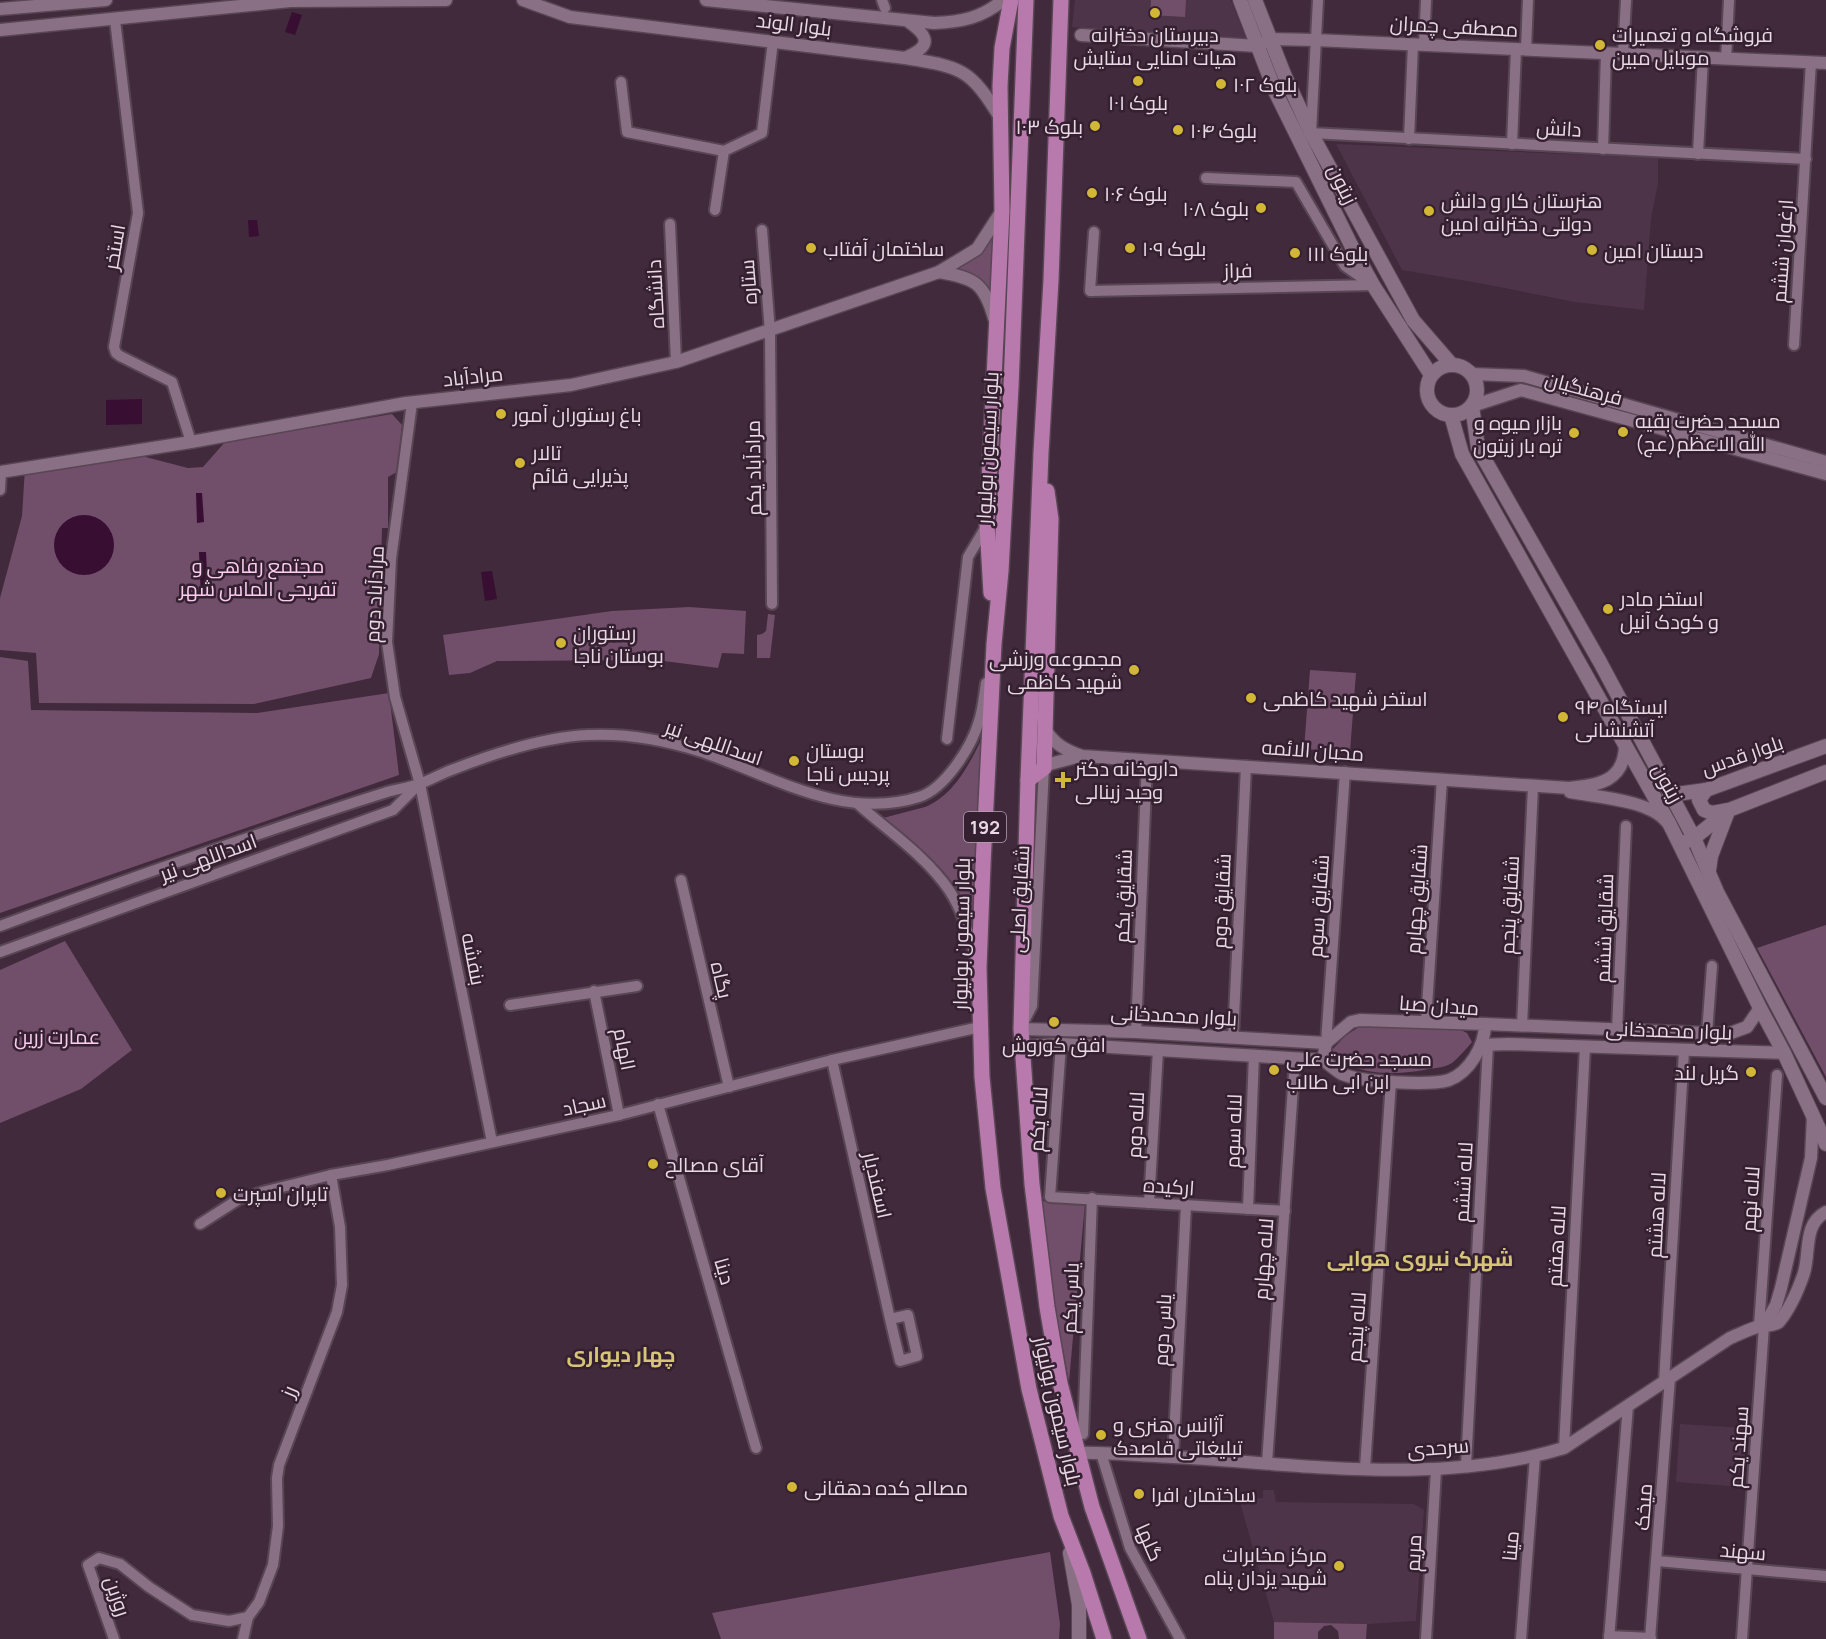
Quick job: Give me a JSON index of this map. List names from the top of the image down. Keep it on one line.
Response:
{"streets":{"main road":["زیتون","بلوار سیمون بولیوار","بلوار قدس","192"],"street":["بلوار الوند","مصطفی چمران","دانش","استخر","ارغوان ششم","فراز","ستاره","دانشگاه","مرادآباد","فرهنگیان","مرادآباد یکم","مرادآباد دوم","اسداللهی نیر","محبان الائمه","شقایق یکم","شقایق اصلی","شقایق چهارم","شقایق دوم","شقایق پنجم","شقایق سوم","شقایق ششم","بنفشه","پگاه","میدان صبا","بلوار محمدخانی","الهام","سجاد","لاله یکم","لاله دوم","لاله سوم","لاله ششم","اسفندیار","ارکیده","لاله نهم","لاله هشتم","لاله هفتم","لاله چهارم","دینا","یاس یکم","لاله پنجم","یاس دوم","رز","سرحدی","سهند يكم","میخک","گلها","مینا","سهند","مریم","روژین"]},"crossings":[["مصطفی چمران","زیتون"],["مصطفی چمران","ارغوان ششم"],["دانش","زیتون"],["دانش","ارغوان ششم"],["زیتون","فراز"],["زیتون","فرهنگیان"],["زیتون","بلوار قدس"],["زیتون","بلوار محمدخانی"],["استخر","مرادآباد"],["ستاره","مرادآباد"],["ستاره","مرادآباد یکم"],["دانشگاه","مرادآباد"],["مرادآباد","مرادآباد یکم"],["مرادآباد","مرادآباد دوم"],["بلوار سیمون بولیوار","اسداللهی نیر"],["بلوار سیمون بولیوار","شقایق اصلی"],["بلوار سیمون بولیوار","بلوار محمدخانی"],["بلوار سیمون بولیوار","سجاد"],["بلوار سیمون بولیوار","سرحدی"],["مرادآباد دوم","اسداللهی نیر"],["مرادآباد دوم","بنفشه"],["اسداللهی نیر","بنفشه"],["محبان الائمه","شقایق یکم"],["محبان الائمه","شقایق اصلی"],["محبان الائمه","شقایق چهارم"],["محبان الائمه","شقایق دوم"],["محبان الائمه","شقایق پنجم"],["محبان الائمه","شقایق سوم"],["شقایق یکم","بلوار محمدخانی"],["شقایق اصلی","بلوار محمدخانی"],["شقایق چهارم","میدان صبا"],["شقایق دوم","بلوار محمدخانی"],["شقایق پنجم","بلوار محمدخانی"],["شقایق سوم","میدان صبا"],["شقایق سوم","بلوار محمدخانی"],["شقایق ششم","بلوار محمدخانی"],["بنفشه","سجاد"],["پگاه","سجاد"],["میدان صبا","بلوار محمدخانی"],["میدان صبا","لاله ششم"],["میدان صبا","لاله پنجم"],["بلوار محمدخانی","لاله یکم"],["بلوار محمدخانی","لاله دوم"],["بلوار محمدخانی","لاله سوم"],["بلوار محمدخانی","لاله ششم"],["بلوار محمدخانی","لاله هشتم"],["بلوار محمدخانی","لاله هفتم"],["بلوار محمدخانی","لاله چهارم"],["الهام","سجاد"],["سجاد","اسفندیار"],["سجاد","دینا"],["سجاد","رز"],["لاله یکم","ارکیده"],["لاله دوم","ارکیده"],["لاله سوم","ارکیده"],["لاله ششم","سرحدی"],["ارکیده","لاله چهارم"],["ارکیده","یاس یکم"],["ارکیده","یاس دوم"],["لاله نهم","سرحدی"],["لاله نهم","سهند يكم"],["لاله هشتم","سرحدی"],["لاله هشتم","میخک"],["لاله هفتم","سرحدی"],["لاله چهارم","سرحدی"],["لاله پنجم","سرحدی"],["یاس دوم","سرحدی"],["رز","روژین"],["سرحدی","سهند يكم"],["سرحدی","میخک"],["سرحدی","گلها"],["سرحدی","مینا"],["سرحدی","مریم"],["سهند يكم","سهند"],["میخک","سهند"]],"districts":["شهرک نیروی هوایی","چهار دیواری"],"parks":["مجتمع رفاهی و تفریحی الماس شهر","عمارت زرین"],"places":{"other":["دبیرستان دخترانه هیات امنایی ستایش","فروشگاه و تعمیرات موبایل مبین","بلوک ۱۰۱","بلوک ۱۰۲","بلوک ۱۰۳","بلوک ۱۰۴","بلوک ۱۰۶","بلوک ۱۰۸","هنرستان کار و دانش دولتی دخترانه امین","ساختمان آفتاب","بلوک ۱۰۹","دبستان امین","بلوک ۱۱۱","باغ رستوران آمور","مسجد حضرت بقیه الله الاعظم(عج)","بازار میوه و تره بار زیتون","تالار پذیرایی قائم","استخر مادر و کودک آنیل","رستوران بوستان ناجا","مجموعه ورزشی شهید کاظمی","استخر شهید کاظمی","ایستگاه ۹۴ آتشنشانی","بوستان پردیس ناجا","افق کوروش","مسجد حضرت علی ابن ابی طالب","گریل لند","آقای مصالح","تاپران اسپرت","آژانس هنری و تبلیغاتی قاصدک","مصالح کده دهقانی","ساختمان افرا","مرکز مخابرات شهید یزدان پناه"],"health":["داروخانه دکتر وحید زینالی"]}}
